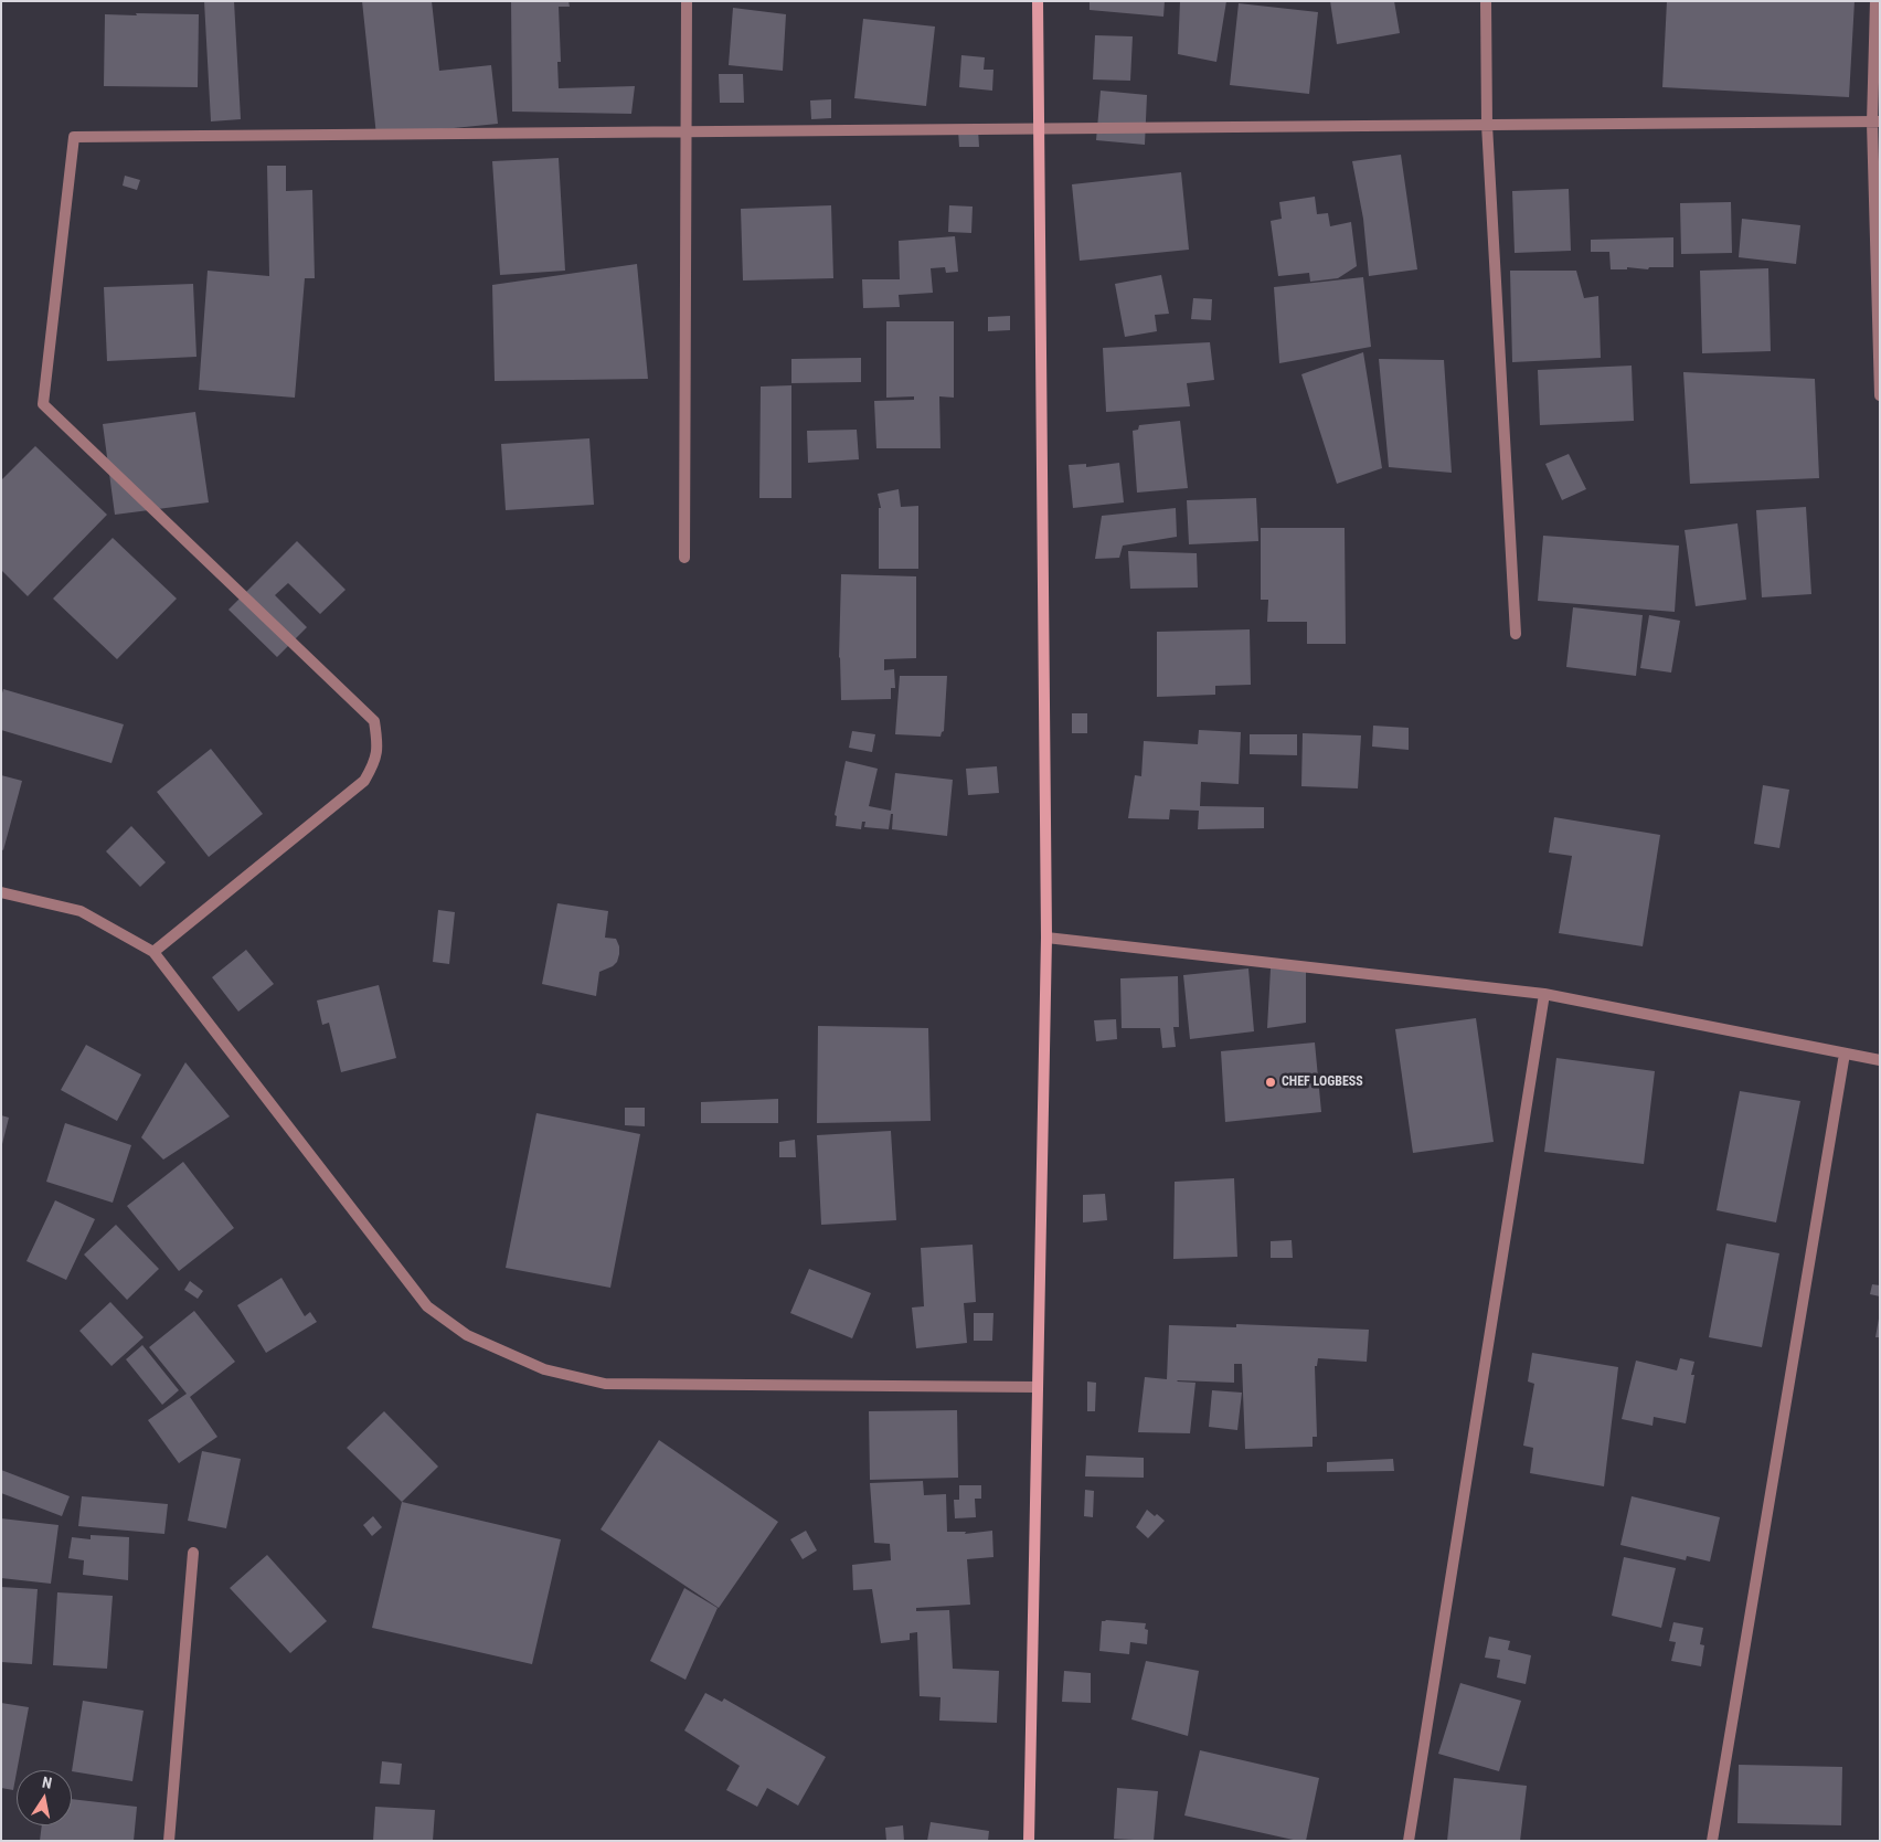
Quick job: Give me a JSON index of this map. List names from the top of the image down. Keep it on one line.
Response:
{"places":["CHEF LOGBESS"],"north":"top"}
